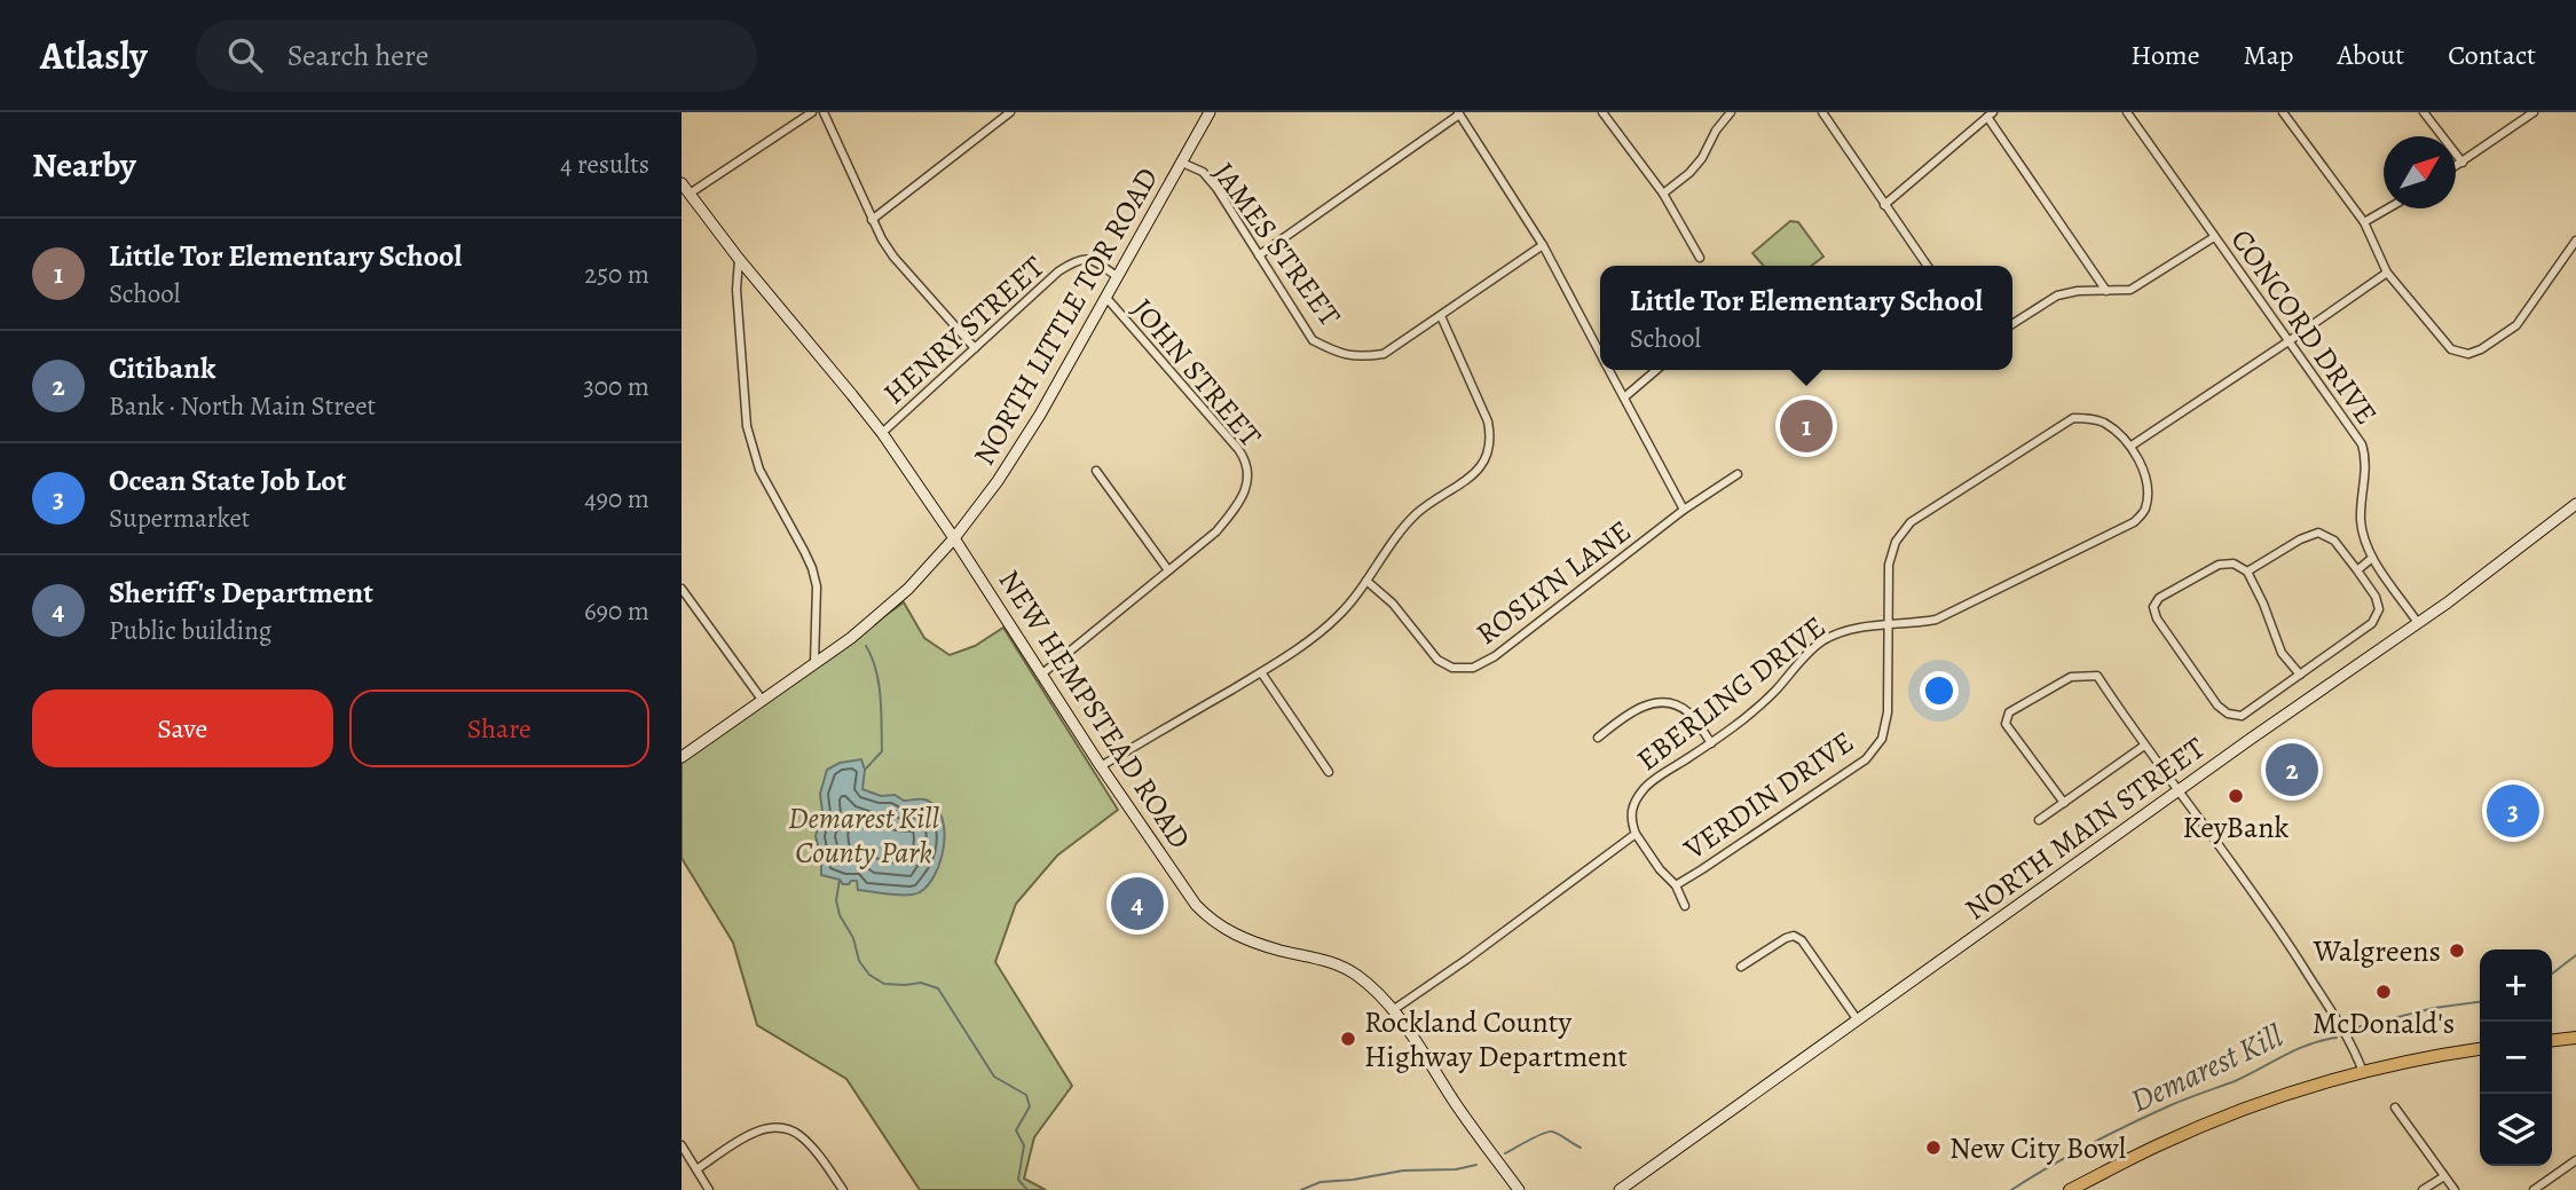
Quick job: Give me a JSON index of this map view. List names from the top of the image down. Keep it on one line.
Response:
{"streets":{"street":["JAMES STREET","NORTH LITTLE TOR ROAD","CONCORD DRIVE","HENRY STREET","JOHN STREET","ROSLYN LANE","EBERLING DRIVE","NEW HEMPSTEAD ROAD","VERDIN DRIVE","NORTH MAIN STREET"]},"crossings":[["JAMES STREET","NORTH LITTLE TOR ROAD"],["NORTH LITTLE TOR ROAD","HENRY STREET"],["NORTH LITTLE TOR ROAD","JOHN STREET"],["NORTH LITTLE TOR ROAD","NEW HEMPSTEAD ROAD"],["CONCORD DRIVE","NORTH MAIN STREET"],["HENRY STREET","NEW HEMPSTEAD ROAD"],["JOHN STREET","NEW HEMPSTEAD ROAD"],["EBERLING DRIVE","VERDIN DRIVE"]],"water":["Demarest Kill"],"parks":["Demarest Kill County Park"],"places":["KeyBank","Walgreens","McDonald's","Rockland County Highway Department","New City Bowl"],"north":"top right","page":{"header":"Atlasly","search":"Search here","nav":["Home","Map","About","Contact"],"heading":["Nearby","4 results"],"list":[{"mark":"1","name":"Little Tor Elementary School","note":"School","value":"250 m"},{"mark":"2","name":"Citibank","note":"Bank · North Main Street","value":"300 m"},{"mark":"3","name":"Ocean State Job Lot","note":"Supermarket","value":"490 m"},{"mark":"4","name":"Sheriff's Department","note":"Public building","value":"690 m"}],"popup":["Little Tor Elementary School","School"],"pins":["1","2","3","4"],"buttons":["Save","Share"],"map_buttons":["+","−"]}}
